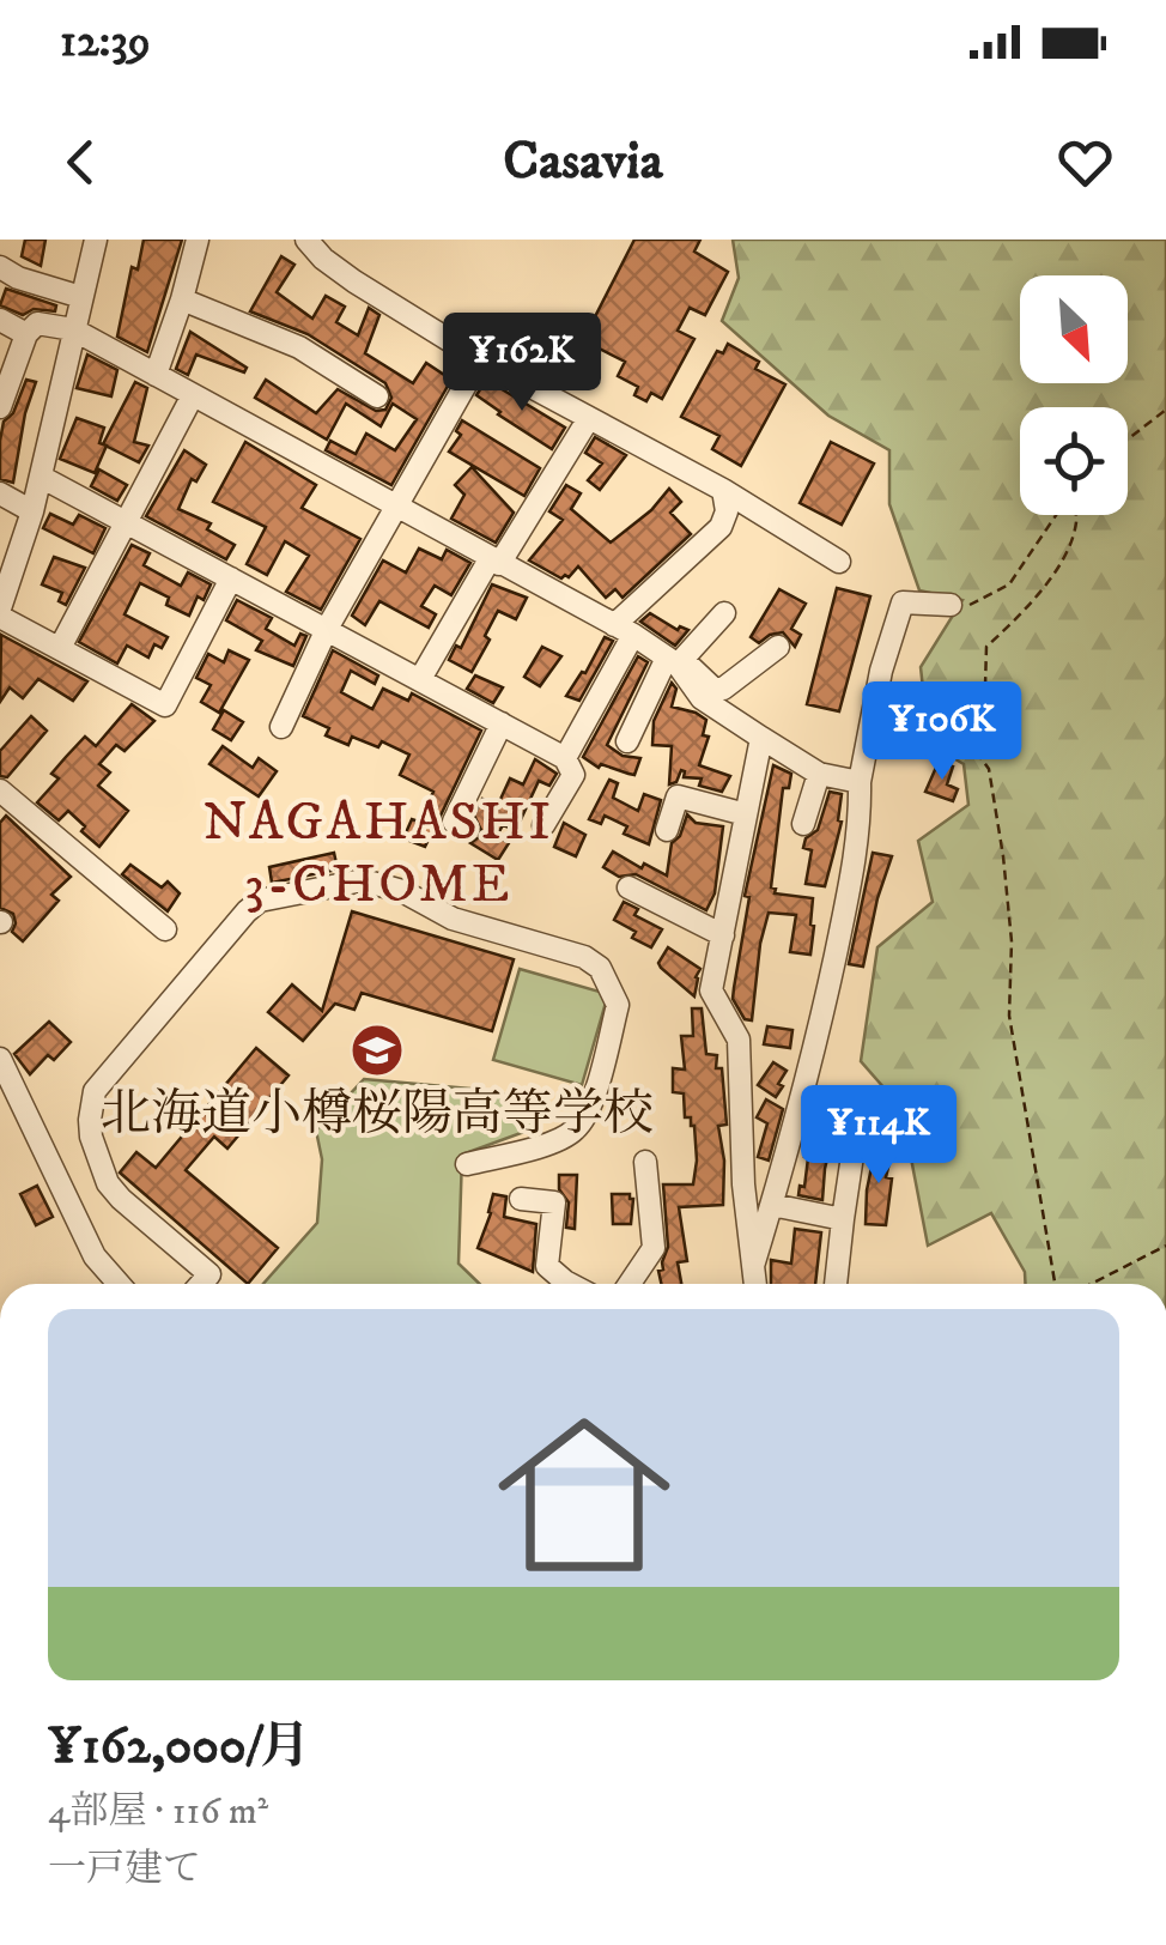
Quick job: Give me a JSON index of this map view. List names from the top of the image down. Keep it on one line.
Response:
{"districts":["NAGAHASHI 3-CHOME"],"places":{"school or university":["北海道小樽桜陽高等学校"]},"north":"bottom right","page":{"status":"12:39","header":"Casavia","price":["¥162K","¥106K","¥114K"],"list":[{"name":"¥162,000/月","note":"4部屋 · 116 m² · 一戸建て"}]}}
